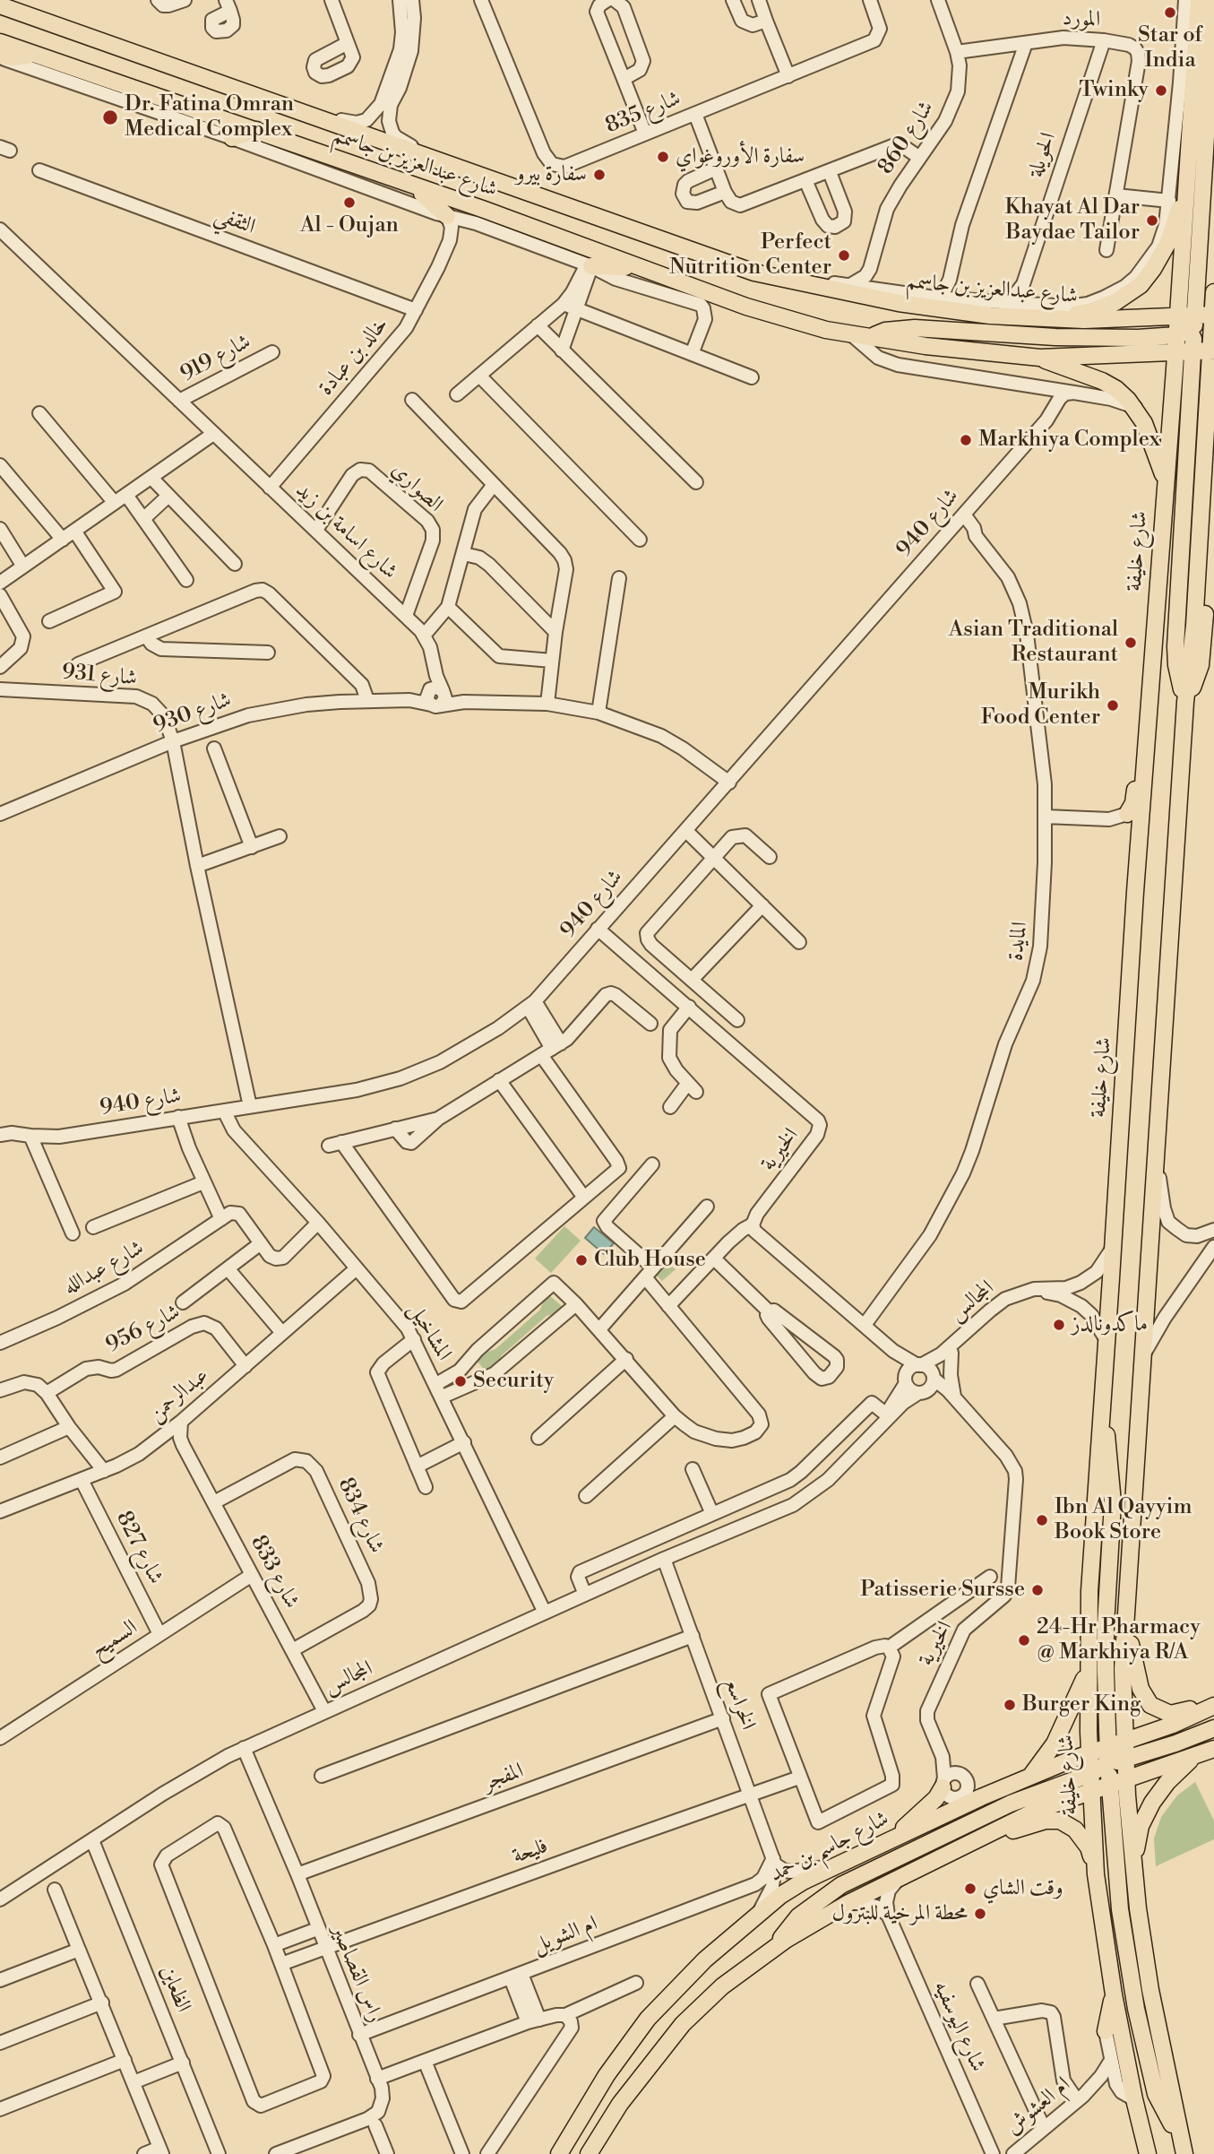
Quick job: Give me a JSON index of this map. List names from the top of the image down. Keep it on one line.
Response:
{"streets":{"main road":["شارع عبدالعزيز بن جاسمم","شارع خليفة","شارع جاسم بن حمد"],"street":["المورد","شارع 835","شارع 860","الحويلة","الثقفي","خالد بن عبادة","شارع 919","الصواري","شارع 940","شارع اسامة بن زيد","شارع 931","شارع 930","المايدة","الخيرية","شارع عبدالله","المجالس","شارع 956","المشاخيل","عبدالرحمن","شارع 834","شارع 827","شارع 833","السميح","الخراسع","المفجر","فليحة","ام الشويل","راس القصاصير","الظعاين","شارع اليوسفيه","ام العشوش"]},"crossings":[["المورد","شارع 860"],["المورد","الحويلة"],["شارع 860","شارع عبدالعزيز بن جاسمم"],["الحويلة","شارع عبدالعزيز بن جاسمم"],["شارع عبدالعزيز بن جاسمم","شارع 940"],["شارع عبدالعزيز بن جاسمم","شارع خليفة"],["الثقفي","خالد بن عبادة"],["خالد بن عبادة","شارع اسامة بن زيد"],["شارع 919","شارع اسامة بن زيد"],["الصواري","شارع اسامة بن زيد"],["شارع 940","شارع 931"],["شارع 940","شارع 930"],["شارع 940","المايدة"],["شارع 940","الخيرية"],["شارع 940","المشاخيل"],["شارع اسامة بن زيد","شارع 930"],["شارع خليفة","المجالس"],["شارع خليفة","شارع جاسم بن حمد"],["شارع 931","شارع 930"],["الخيرية","المجالس"],["المجالس","المشاخيل"],["المجالس","شارع 833"],["المجالس","الخراسع"],["المجالس","راس القصاصير"],["المجالس","الظعاين"],["شارع 956","عبدالرحمن"],["المشاخيل","عبدالرحمن"],["عبدالرحمن","شارع 827"],["عبدالرحمن","شارع 833"],["شارع 834","شارع 833"],["شارع 827","السميح"],["شارع 833","السميح"],["الخراسع","المفجر"],["الخراسع","فليحة"],["الخراسع","ام الشويل"],["المفجر","راس القصاصير"],["فليحة","راس القصاصير"],["ام الشويل","راس القصاصير"]],"places":["Star of India","Twinky","Dr. Fatina Omran Medical Complex","سفارة الأوروغواي","سفارة بيرو","Al - Oujan","Khayat Al Dar Baydae Tailor","Perfect Nutrition Center","Markhiya Complex","Asian Traditional Restaurant","Murikh Food Center","Club House","ماكدونالدز","Security","Ibn Al Qayyim Book Store","Patisserie Sursse","24-Hr Pharmacy @ Markhiya R/A","Burger King","وقت الشاي","محطة المرخية للبترول"]}
